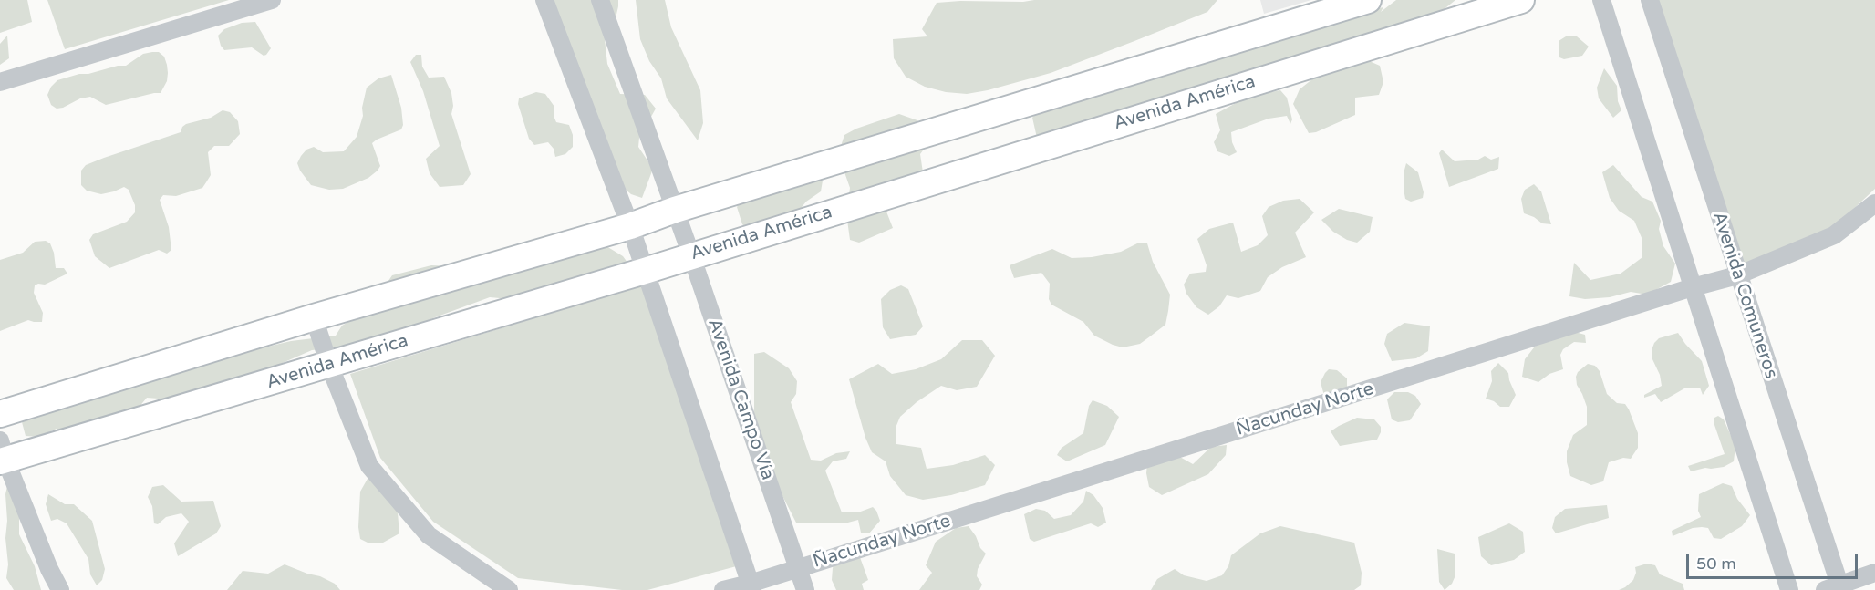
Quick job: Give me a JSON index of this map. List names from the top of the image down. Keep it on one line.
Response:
{"streets":{"main road":["Avenida América"],"street":["Avenida Comuneros","Avenida Campo Vía","Ñacunday Norte"]},"crossings":[["Avenida América","Avenida Campo Vía"],["Avenida Comuneros","Ñacunday Norte"],["Avenida Campo Vía","Ñacunday Norte"]],"scale_bar":"50 m"}
